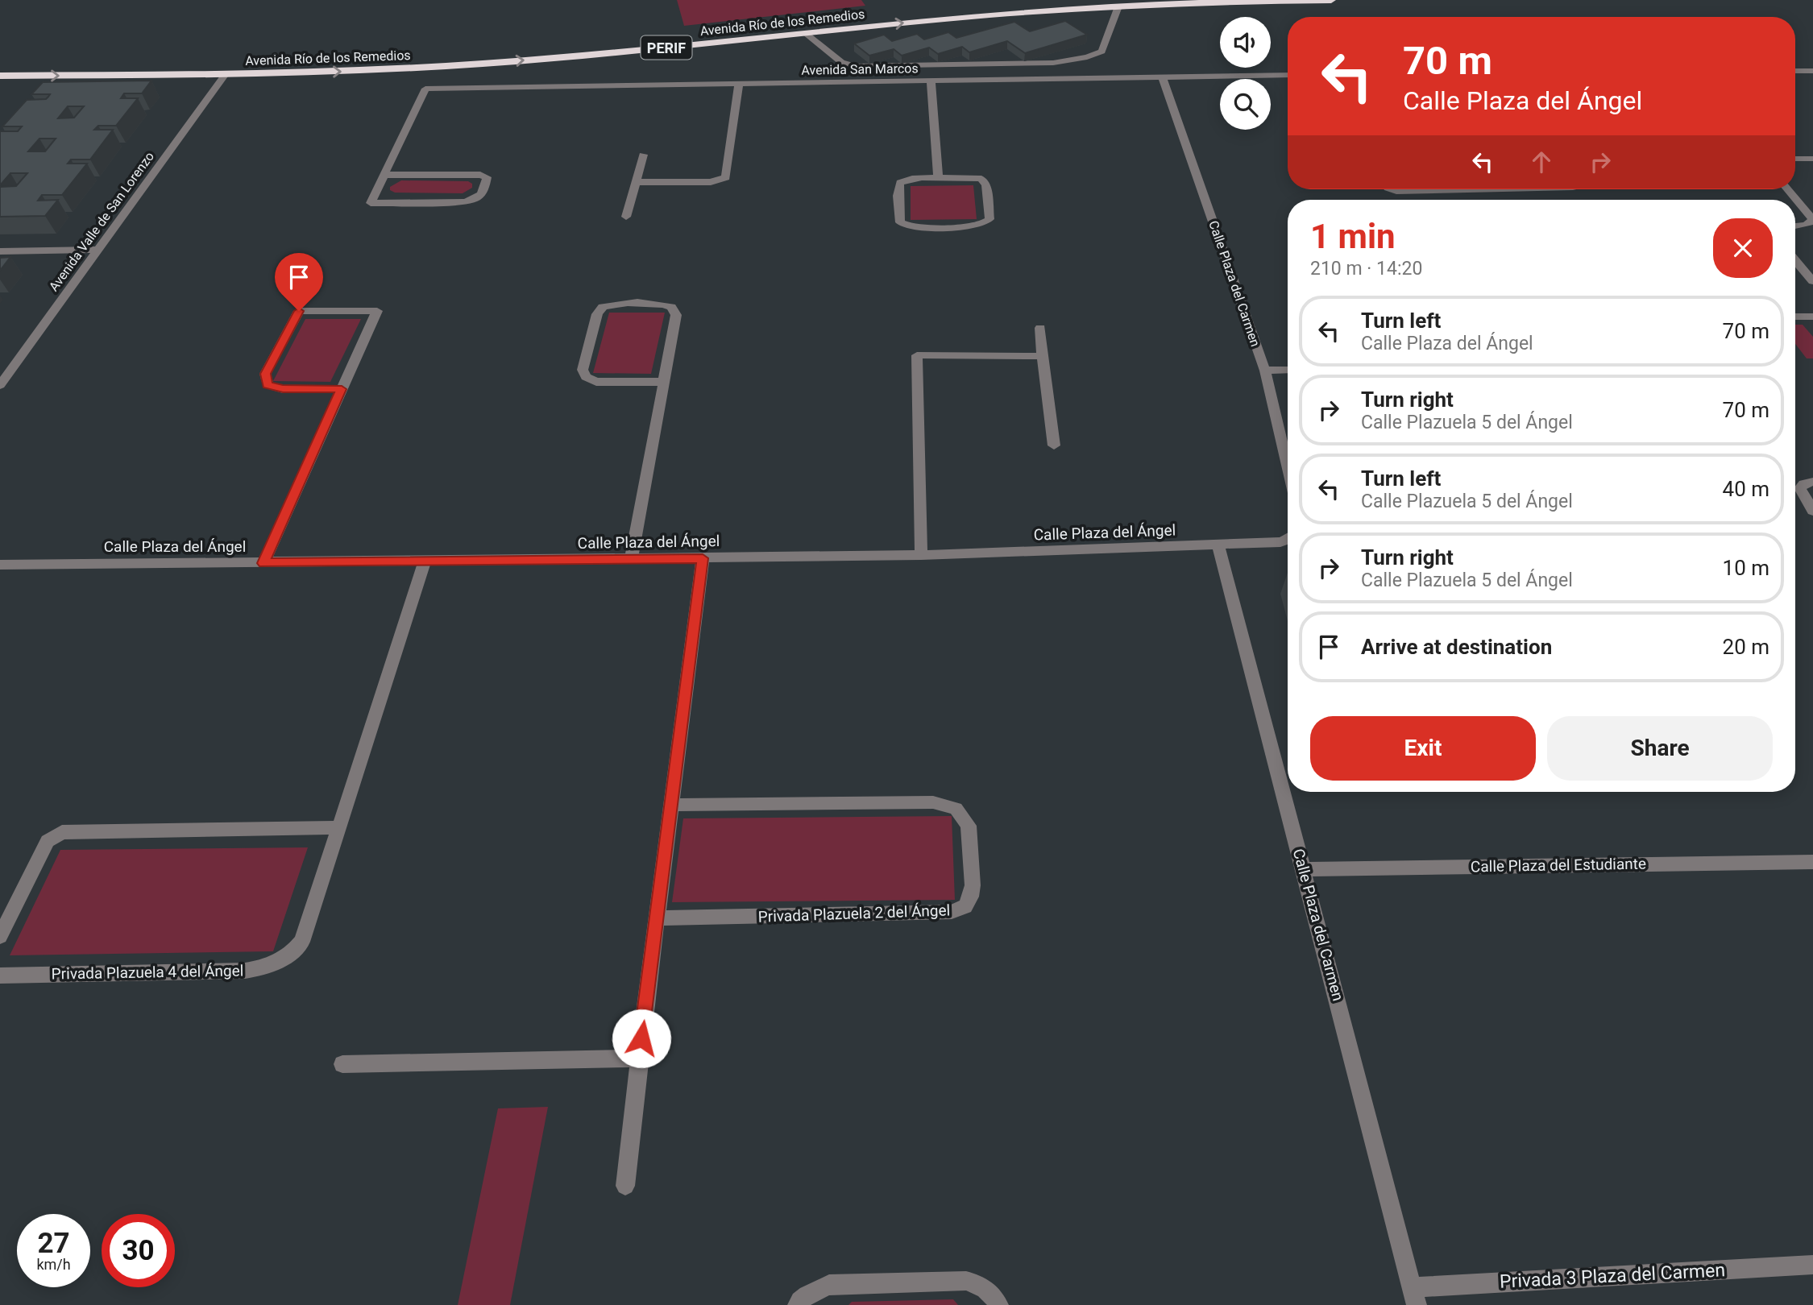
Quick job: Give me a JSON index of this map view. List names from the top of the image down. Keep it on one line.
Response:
{"streets":{"highway":["Avenida Río de los Remedios","PERIF"],"street":["Avenida San Marcos","Avenida Valle de San Lorenzo","Calle Plaza del Carmen","Calle Plaza del Ángel","Calle Plaza del Estudiante","Privada Plazuela 2 del Ángel","Privada Plazuela 4 del Ángel","Privada 3 Plaza del Carmen"]},"crossings":[["Avenida Río de los Remedios","Avenida Valle de San Lorenzo"],["Avenida San Marcos","Calle Plaza del Carmen"],["Calle Plaza del Carmen","Calle Plaza del Ángel"],["Calle Plaza del Carmen","Calle Plaza del Estudiante"],["Calle Plaza del Carmen","Privada 3 Plaza del Carmen"],["Calle Plaza del Ángel","Privada Plazuela 4 del Ángel"]],"one_way":["Avenida Río de los Remedios"],"page":{"turn":["70 m","Calle Plaza del Ángel"],"heading":["1 min","210 m · 14:20"],"list":[{"name":"Turn left","note":"Calle Plaza del Ángel","value":"70 m"},{"name":"Turn right","note":"Calle Plazuela 5 del Ángel","value":"70 m"},{"name":"Turn left","note":"Calle Plazuela 5 del Ángel","value":"40 m"},{"name":"Turn right","note":"Calle Plazuela 5 del Ángel","value":"10 m"},{"name":"Arrive at destination","value":"20 m"}],"buttons":["Exit","Share"],"speed":"27 km/h","limit":"30"}}
